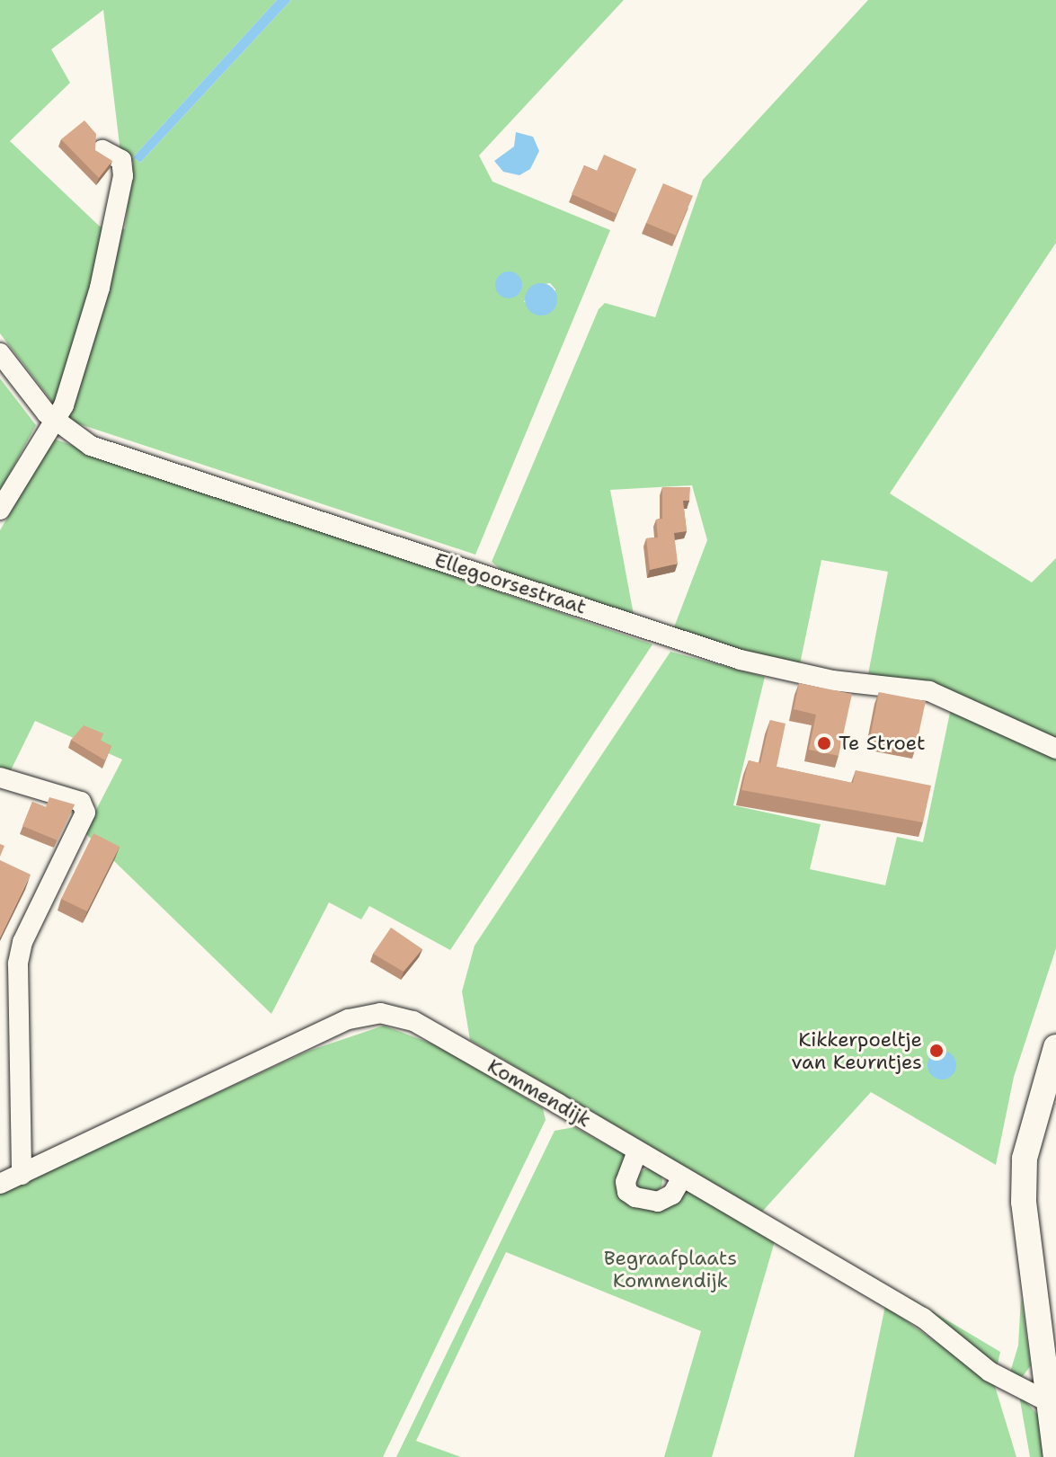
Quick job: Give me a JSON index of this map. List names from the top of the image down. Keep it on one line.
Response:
{"streets":{"street":["Ellegoorsestraat","Kommendijk"]},"parks":["Begraafplaats Kommendijk"],"places":["Te Stroet","Kikkerpoeltje van Keurntjes"]}
